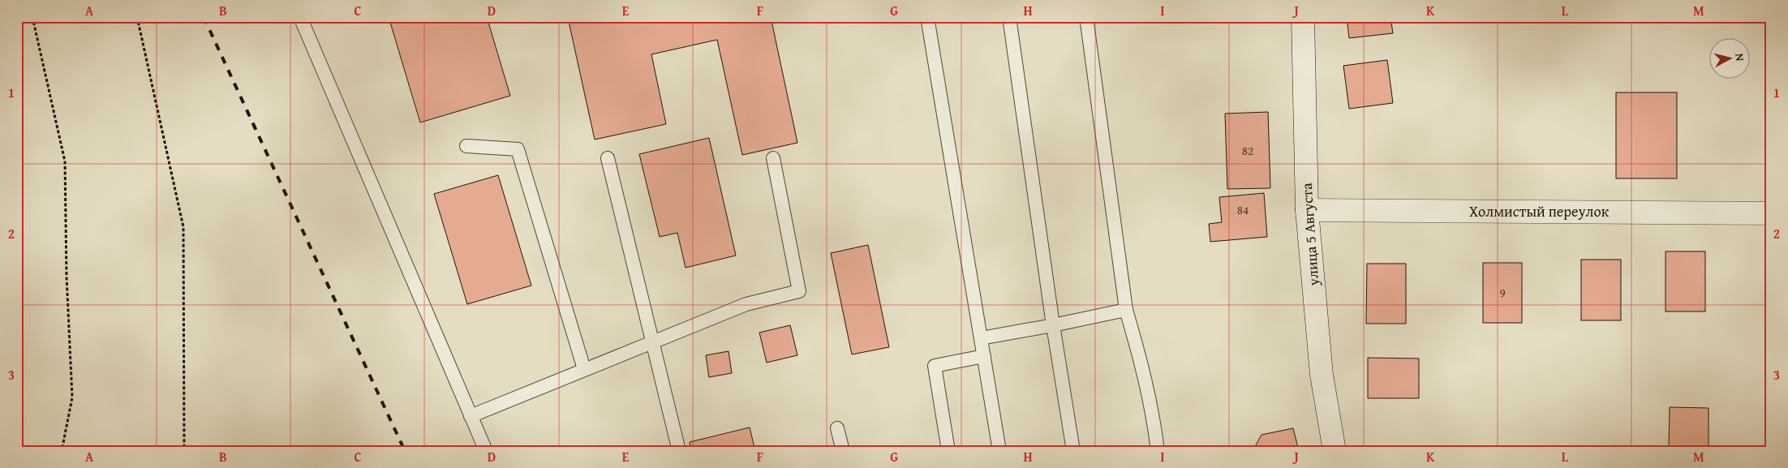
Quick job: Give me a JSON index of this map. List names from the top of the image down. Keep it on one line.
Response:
{"streets":{"street":["Холмистый переулок","улица 5 Августа"]},"crossings":[["Холмистый переулок","улица 5 Августа"]],"house_numbers":["82","84","9"],"north":"right","grid":{"columns":["A","B","C","D","E","F","G","H","I","J","K","L","M"],"rows":["1","2","3"]}}
